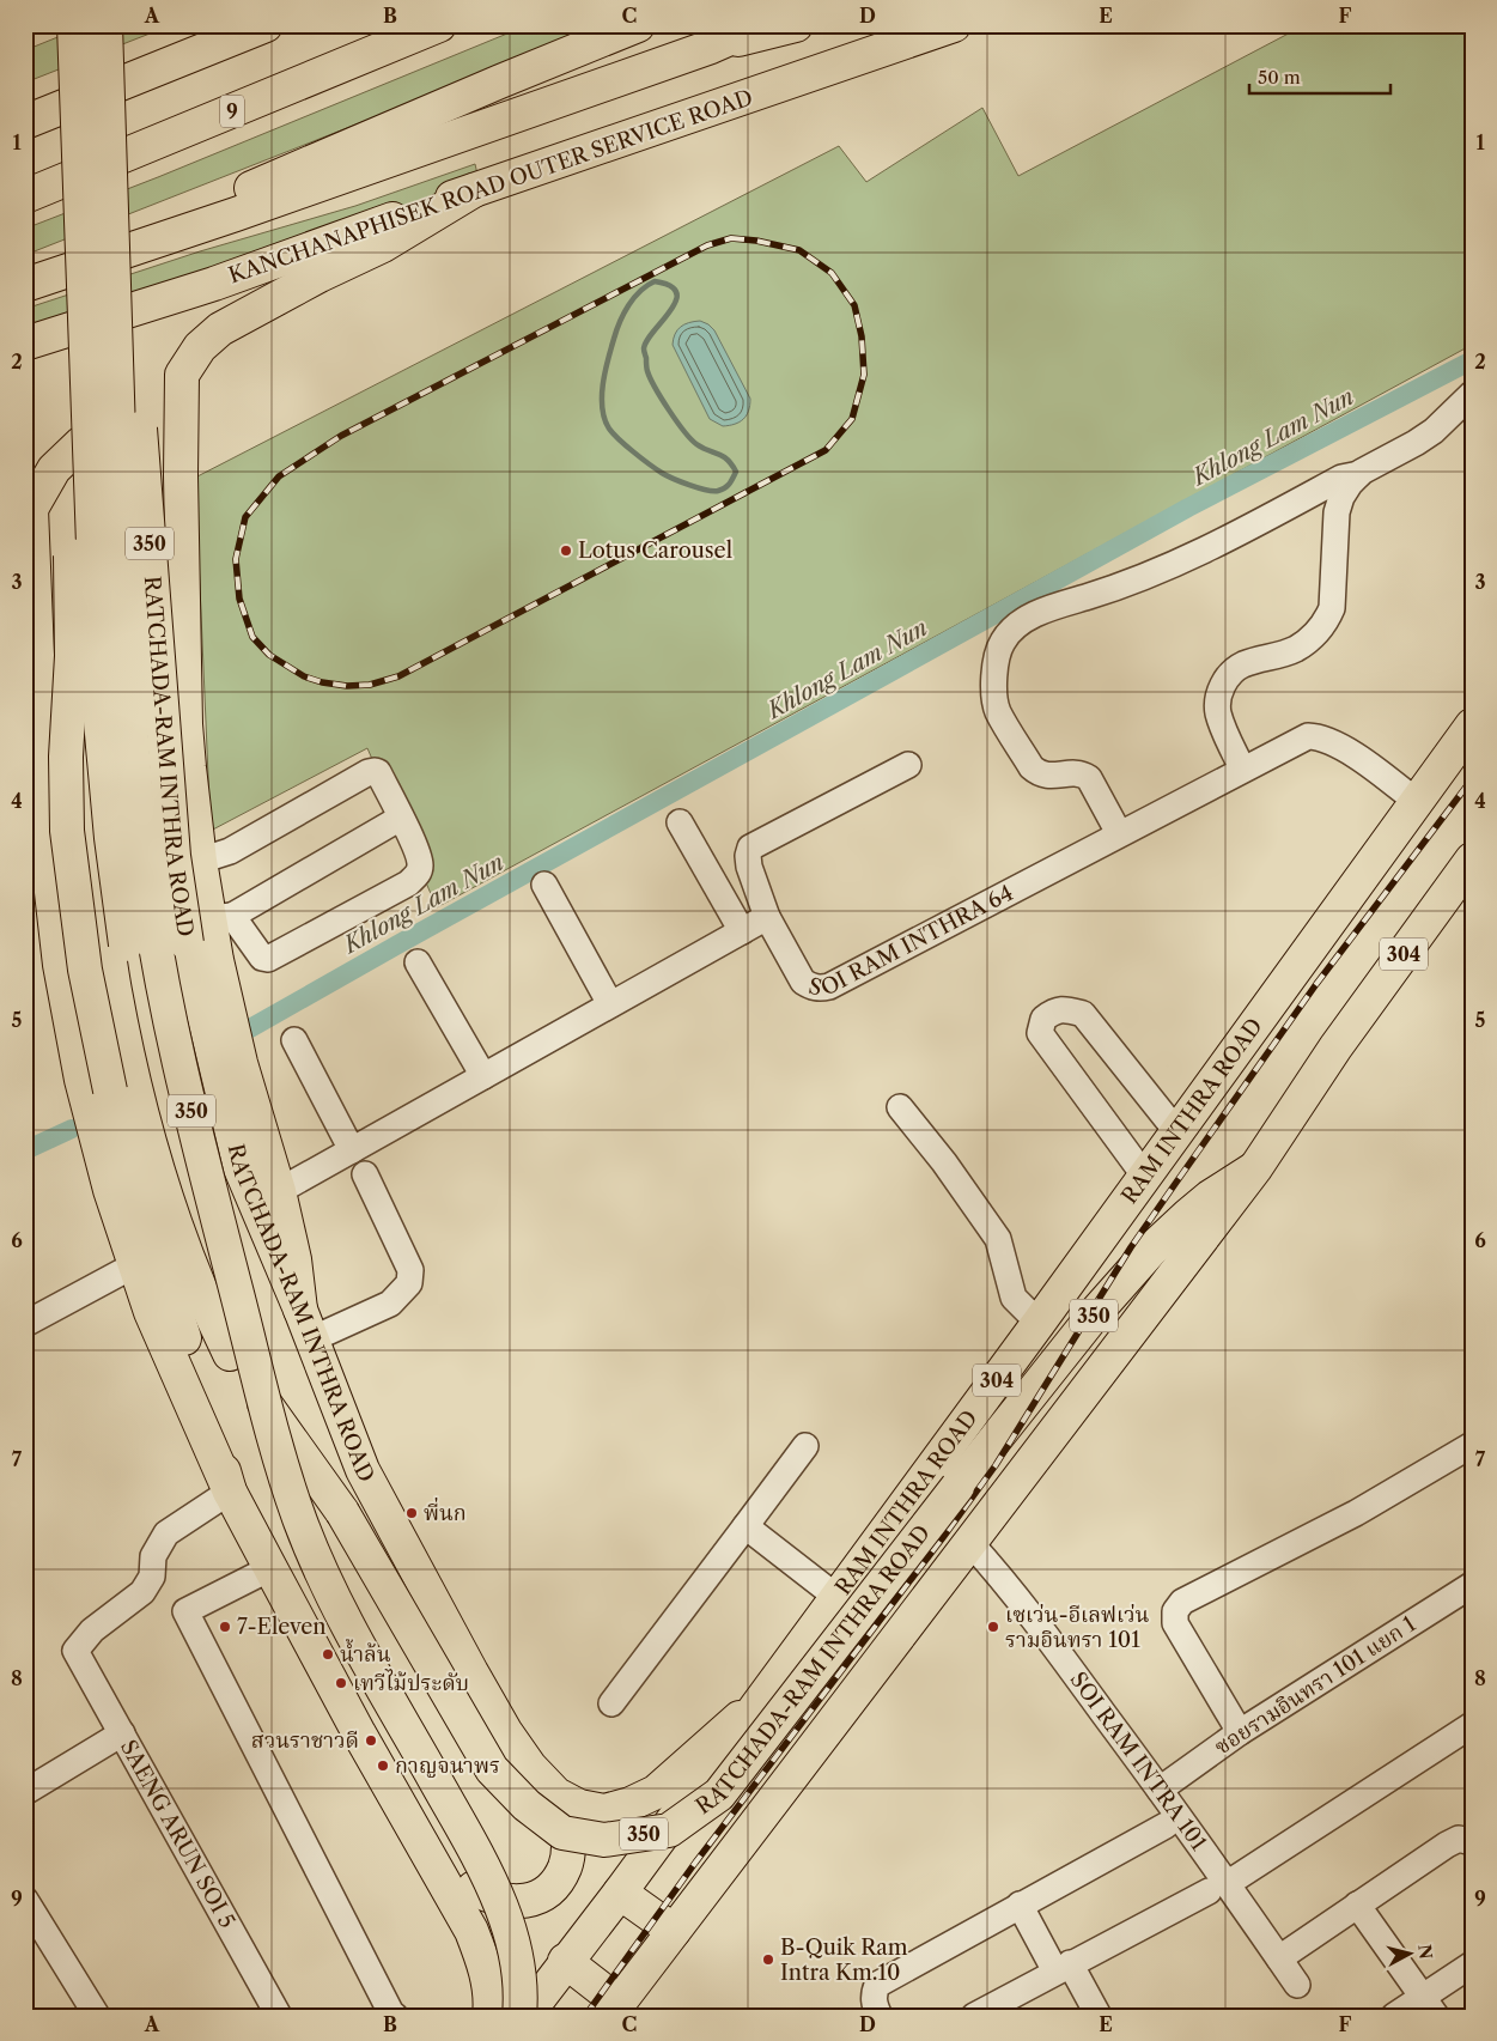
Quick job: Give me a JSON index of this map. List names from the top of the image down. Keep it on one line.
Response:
{"streets":{"main road":["9","KANCHANAPHISEK ROAD OUTER SERVICE ROAD","350","RATCHADA-RAM INTHRA ROAD","304","RAM INTHRA ROAD"],"street":["SOI RAM INTHRA 64","ซอยรามอินทรา 101 แยก 1","SOI RAM INTRA 101","SAENG ARUN SOI 5"]},"crossings":[["RATCHADA-RAM INTHRA ROAD","SOI RAM INTHRA 64"],["RATCHADA-RAM INTHRA ROAD","304"],["RATCHADA-RAM INTHRA ROAD","RAM INTHRA ROAD"],["RATCHADA-RAM INTHRA ROAD","SAENG ARUN SOI 5"],["SOI RAM INTHRA 64","RAM INTHRA ROAD"],["304","SOI RAM INTRA 101"],["ซอยรามอินทรา 101 แยก 1","SOI RAM INTRA 101"]],"water":["Khlong Lam Nun"],"places":["Lotus Carousel","พี่นก","7-Eleven","เซเว่น-อีเลฟเว่น รามอินทรา 101","น้ำล้น","เทวีไม้ประดับ","สวนราชาวดี","กาญจนาพร","B-Quik Ram Intra Km.10"],"scale_bar":"50 m","north":"right","grid":{"columns":["A","B","C","D","E","F"],"rows":["1","2","3","4","5","6","7","8","9"]}}
